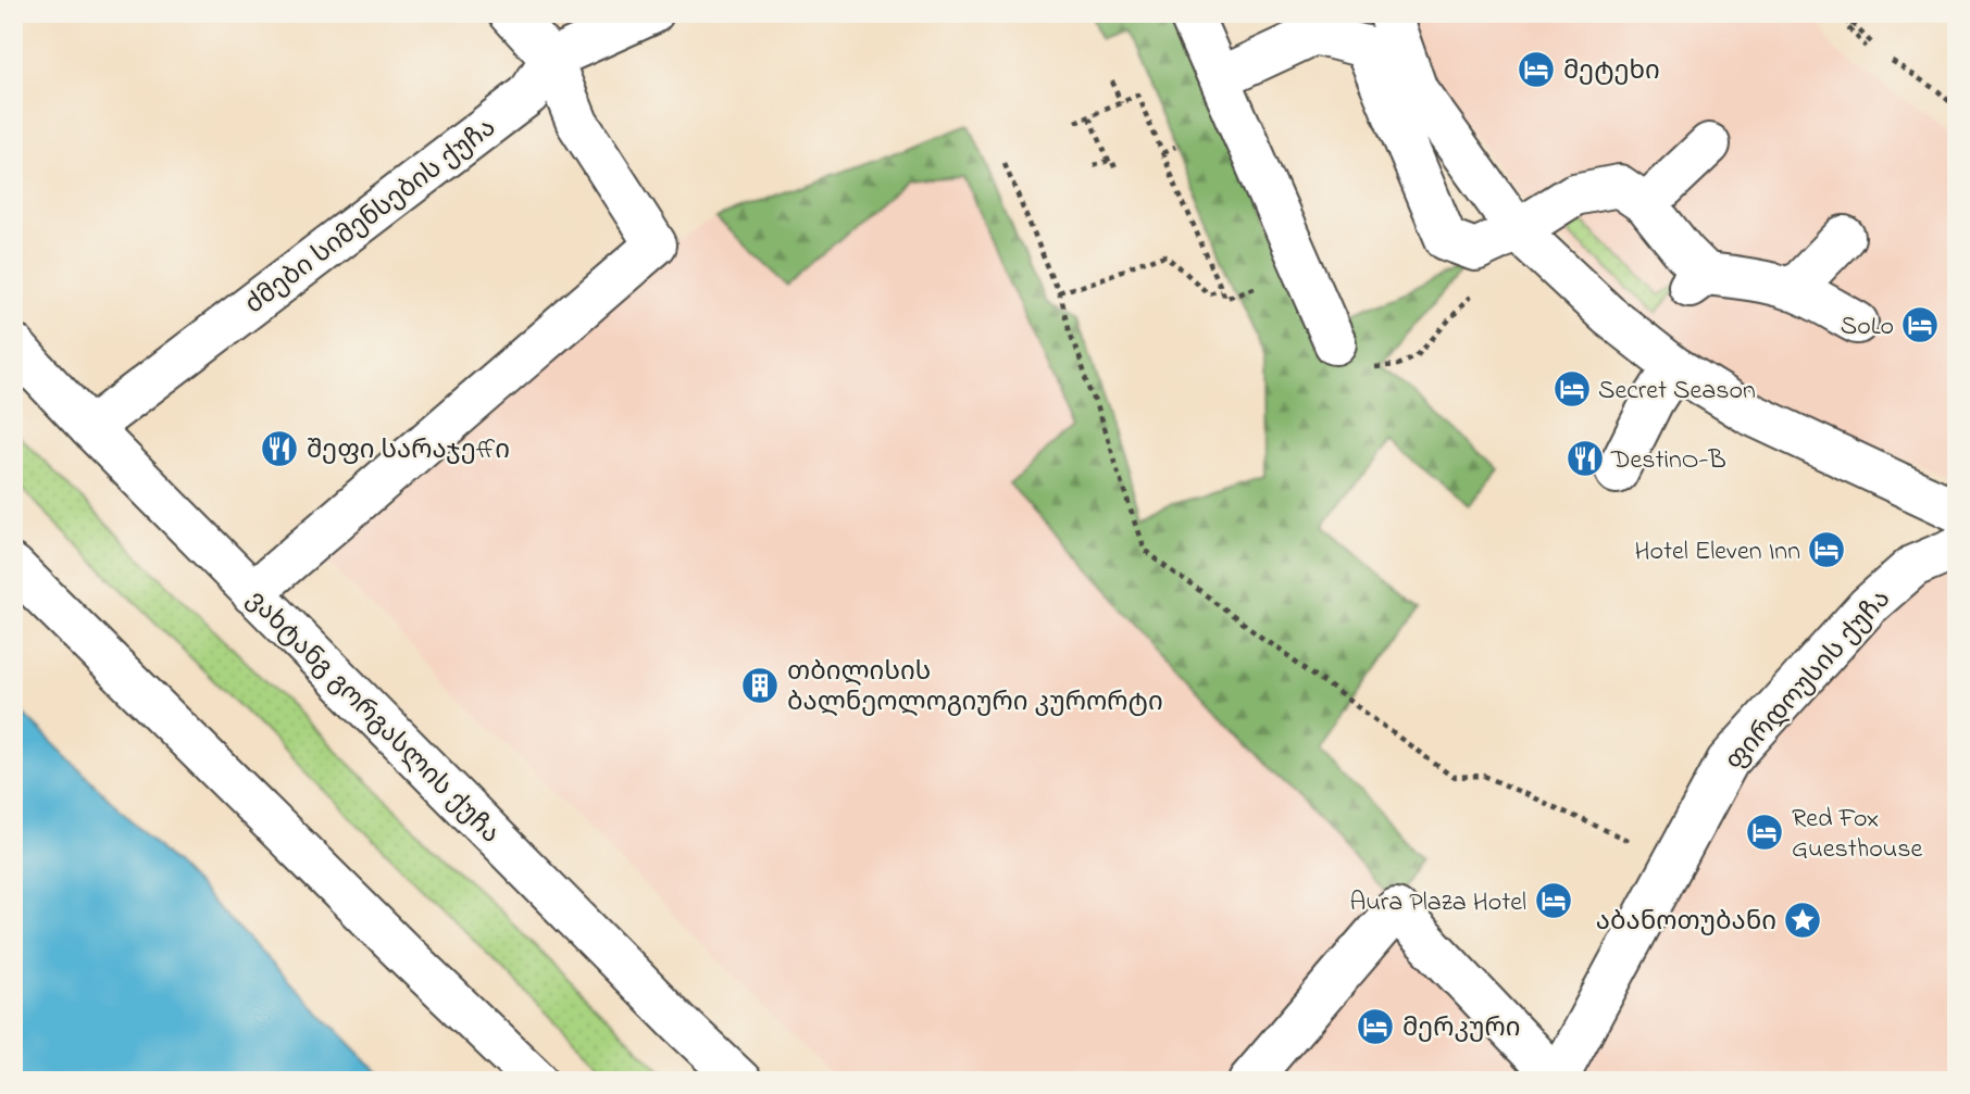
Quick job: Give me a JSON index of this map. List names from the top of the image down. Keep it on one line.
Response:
{"streets":{"main road":["ძმები სიმენსების ქუჩა","ფირდოუსის ქუჩა","ვახტანგ გორგასლის ქუჩა"]},"crossings":[["ძმები სიმენსების ქუჩა","ვახტანგ გორგასლის ქუჩა"]],"places":{"hotel":["მეტეხი","SoLo","Secret Season","Hotel Eleven Inn","Red Fox Guesthouse","Aura Plaza Hotel","მერკური"],"restaurant":["შეფი სარაჯეffი","DestinO-B"],"building":["თბილისის ბალნეოლოგიური კურორტი"],"place":["აბანოთუბანი"]}}
